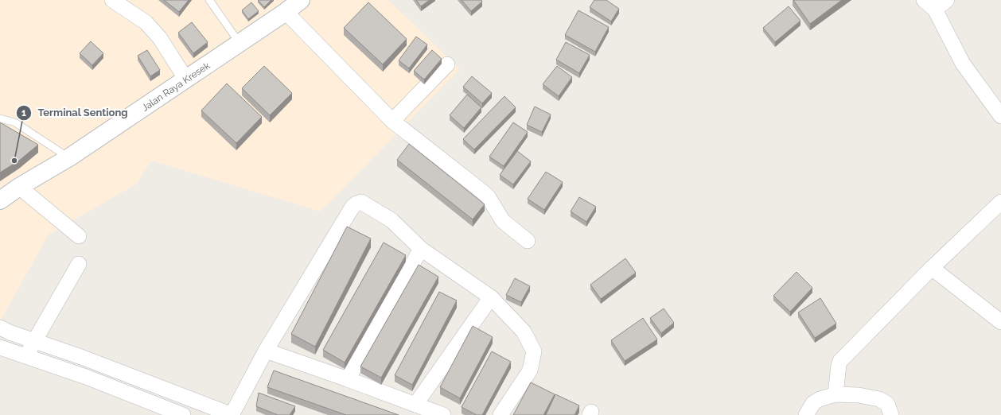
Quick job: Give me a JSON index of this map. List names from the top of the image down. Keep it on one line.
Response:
{"streets":{"main road":["Jalan Raya Kresek"]},"places":["Terminal Sentiong"]}
